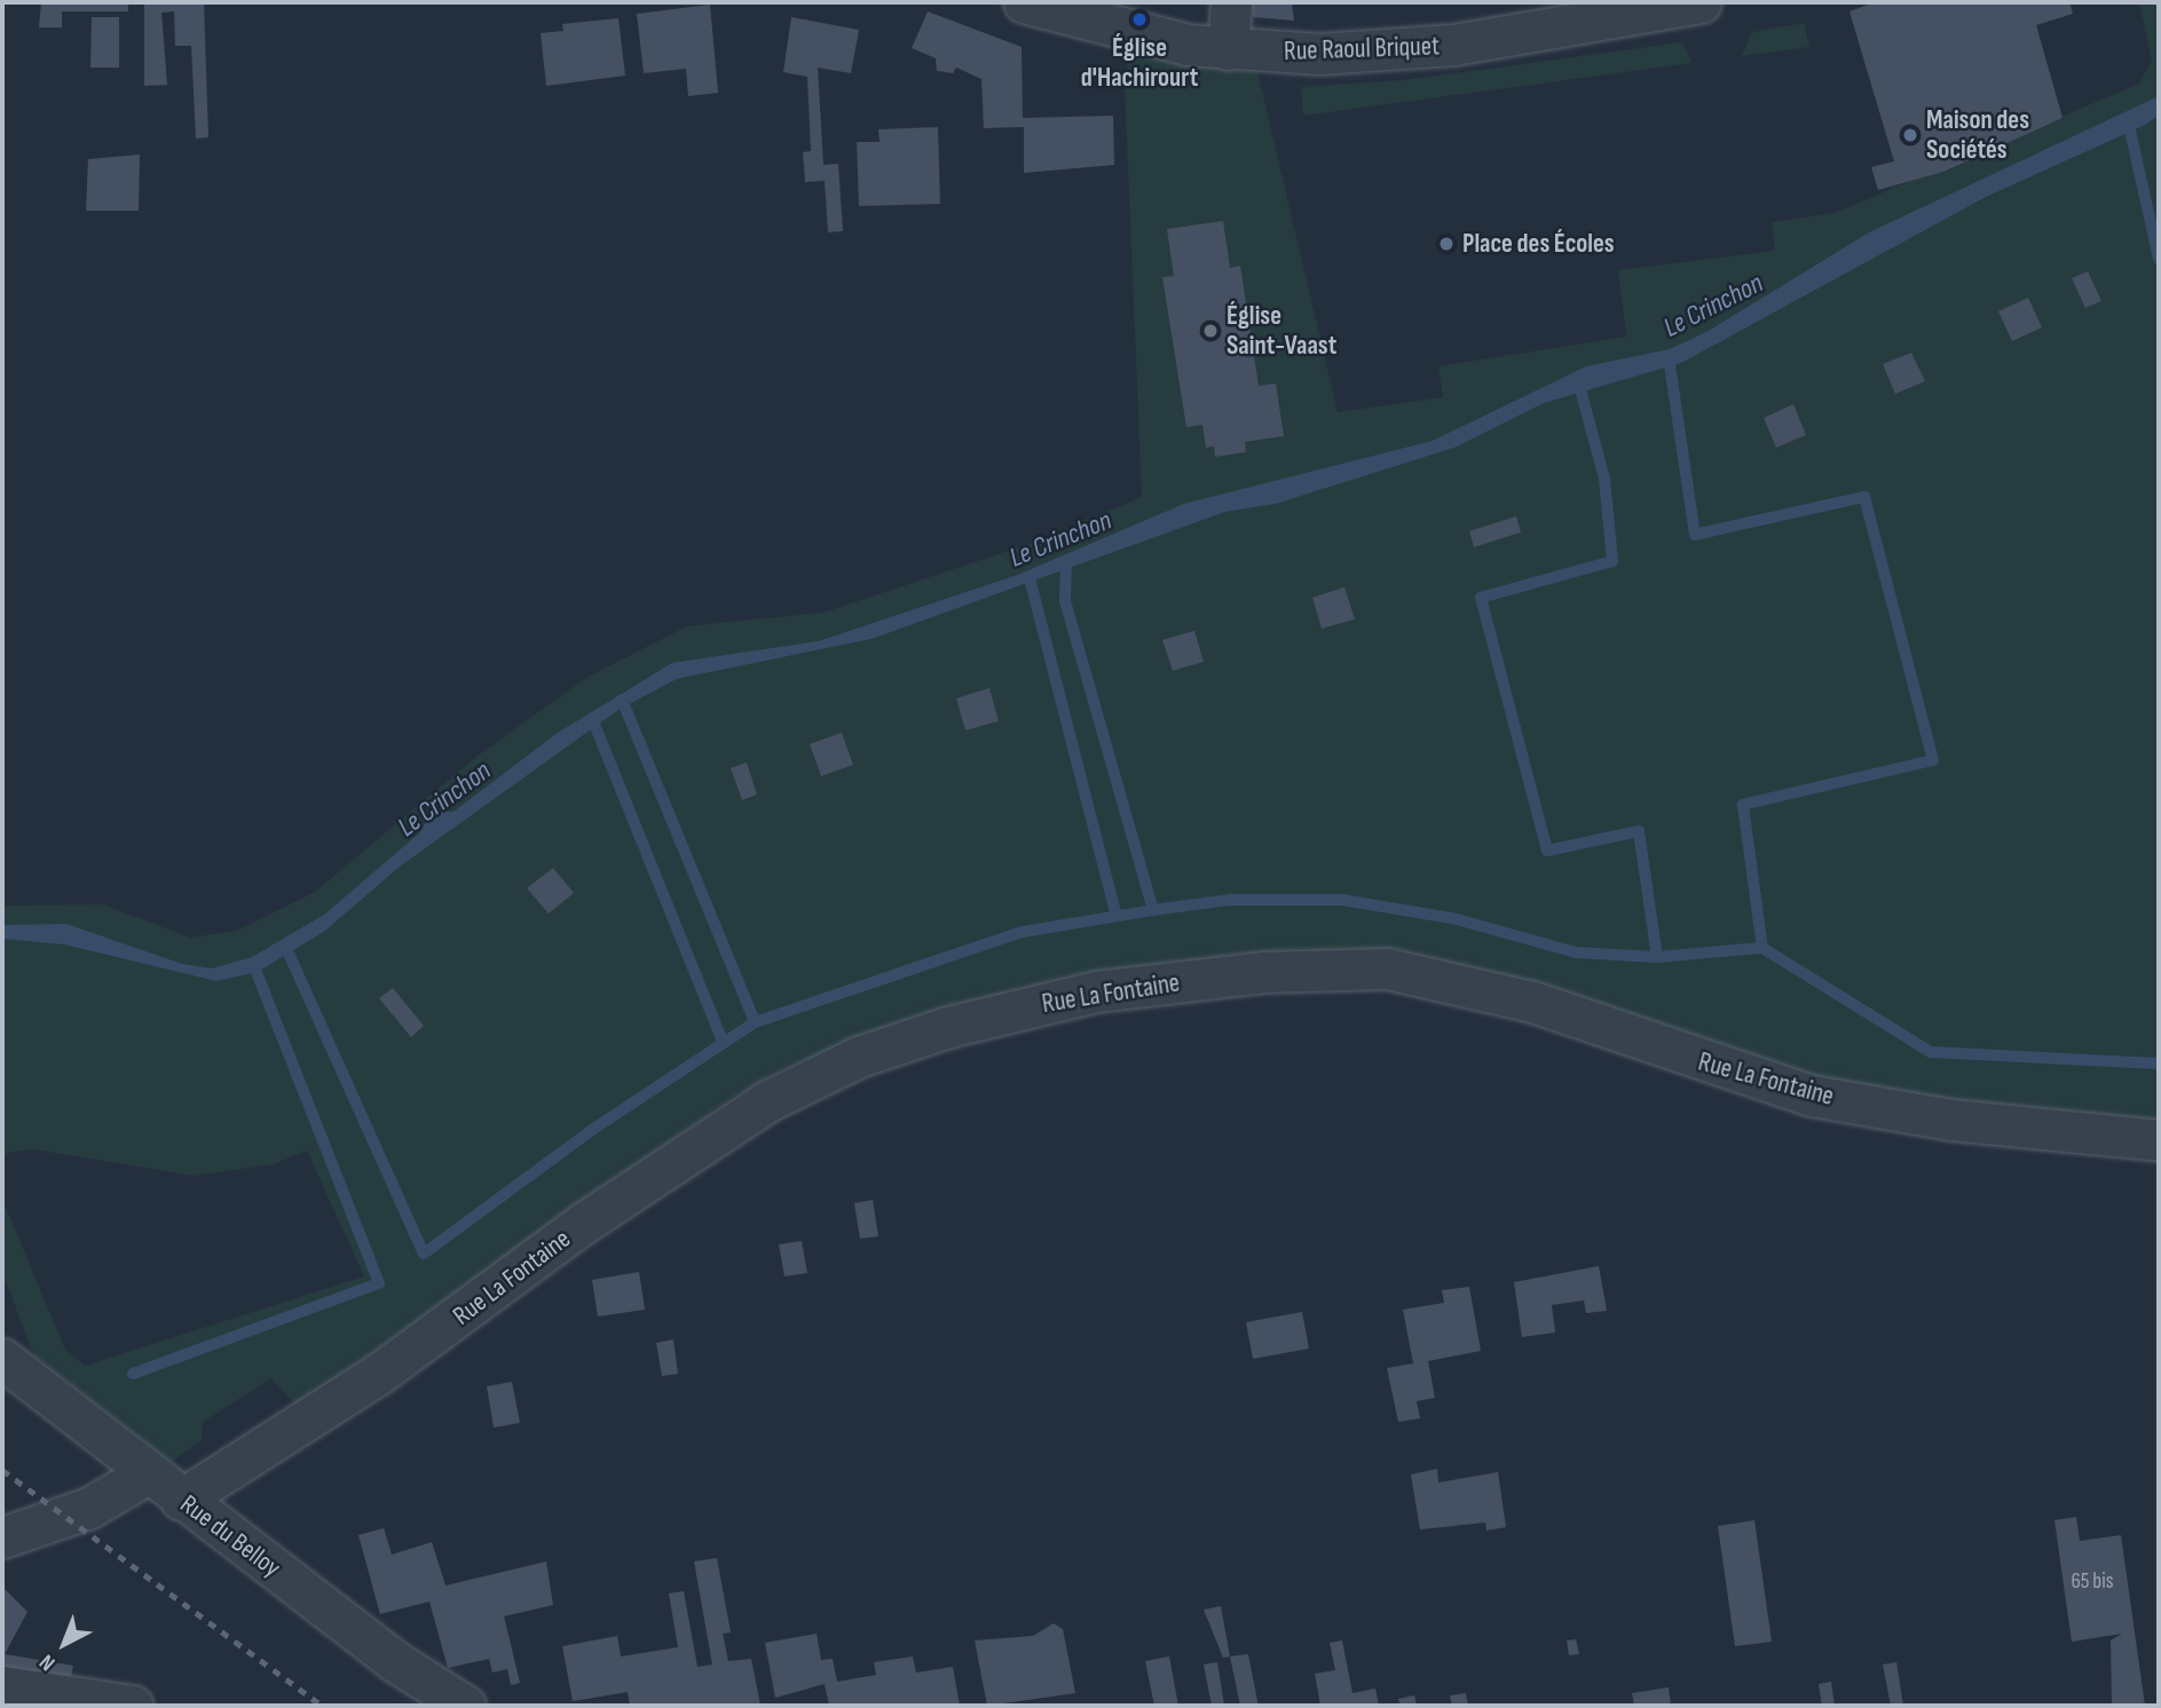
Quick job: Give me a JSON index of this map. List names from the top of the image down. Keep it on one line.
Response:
{"streets":{"street":["Rue Raoul Briquet","Rue La Fontaine","Rue du Belloy"]},"crossings":[["Rue La Fontaine","Rue du Belloy"]],"water":["Le Crinchon"],"places":["Église d'Hachirourt","Maison des Sociétés","Place des Écoles","Église Saint-Vaast"],"house_numbers":["65 bis"],"north":"bottom left"}
